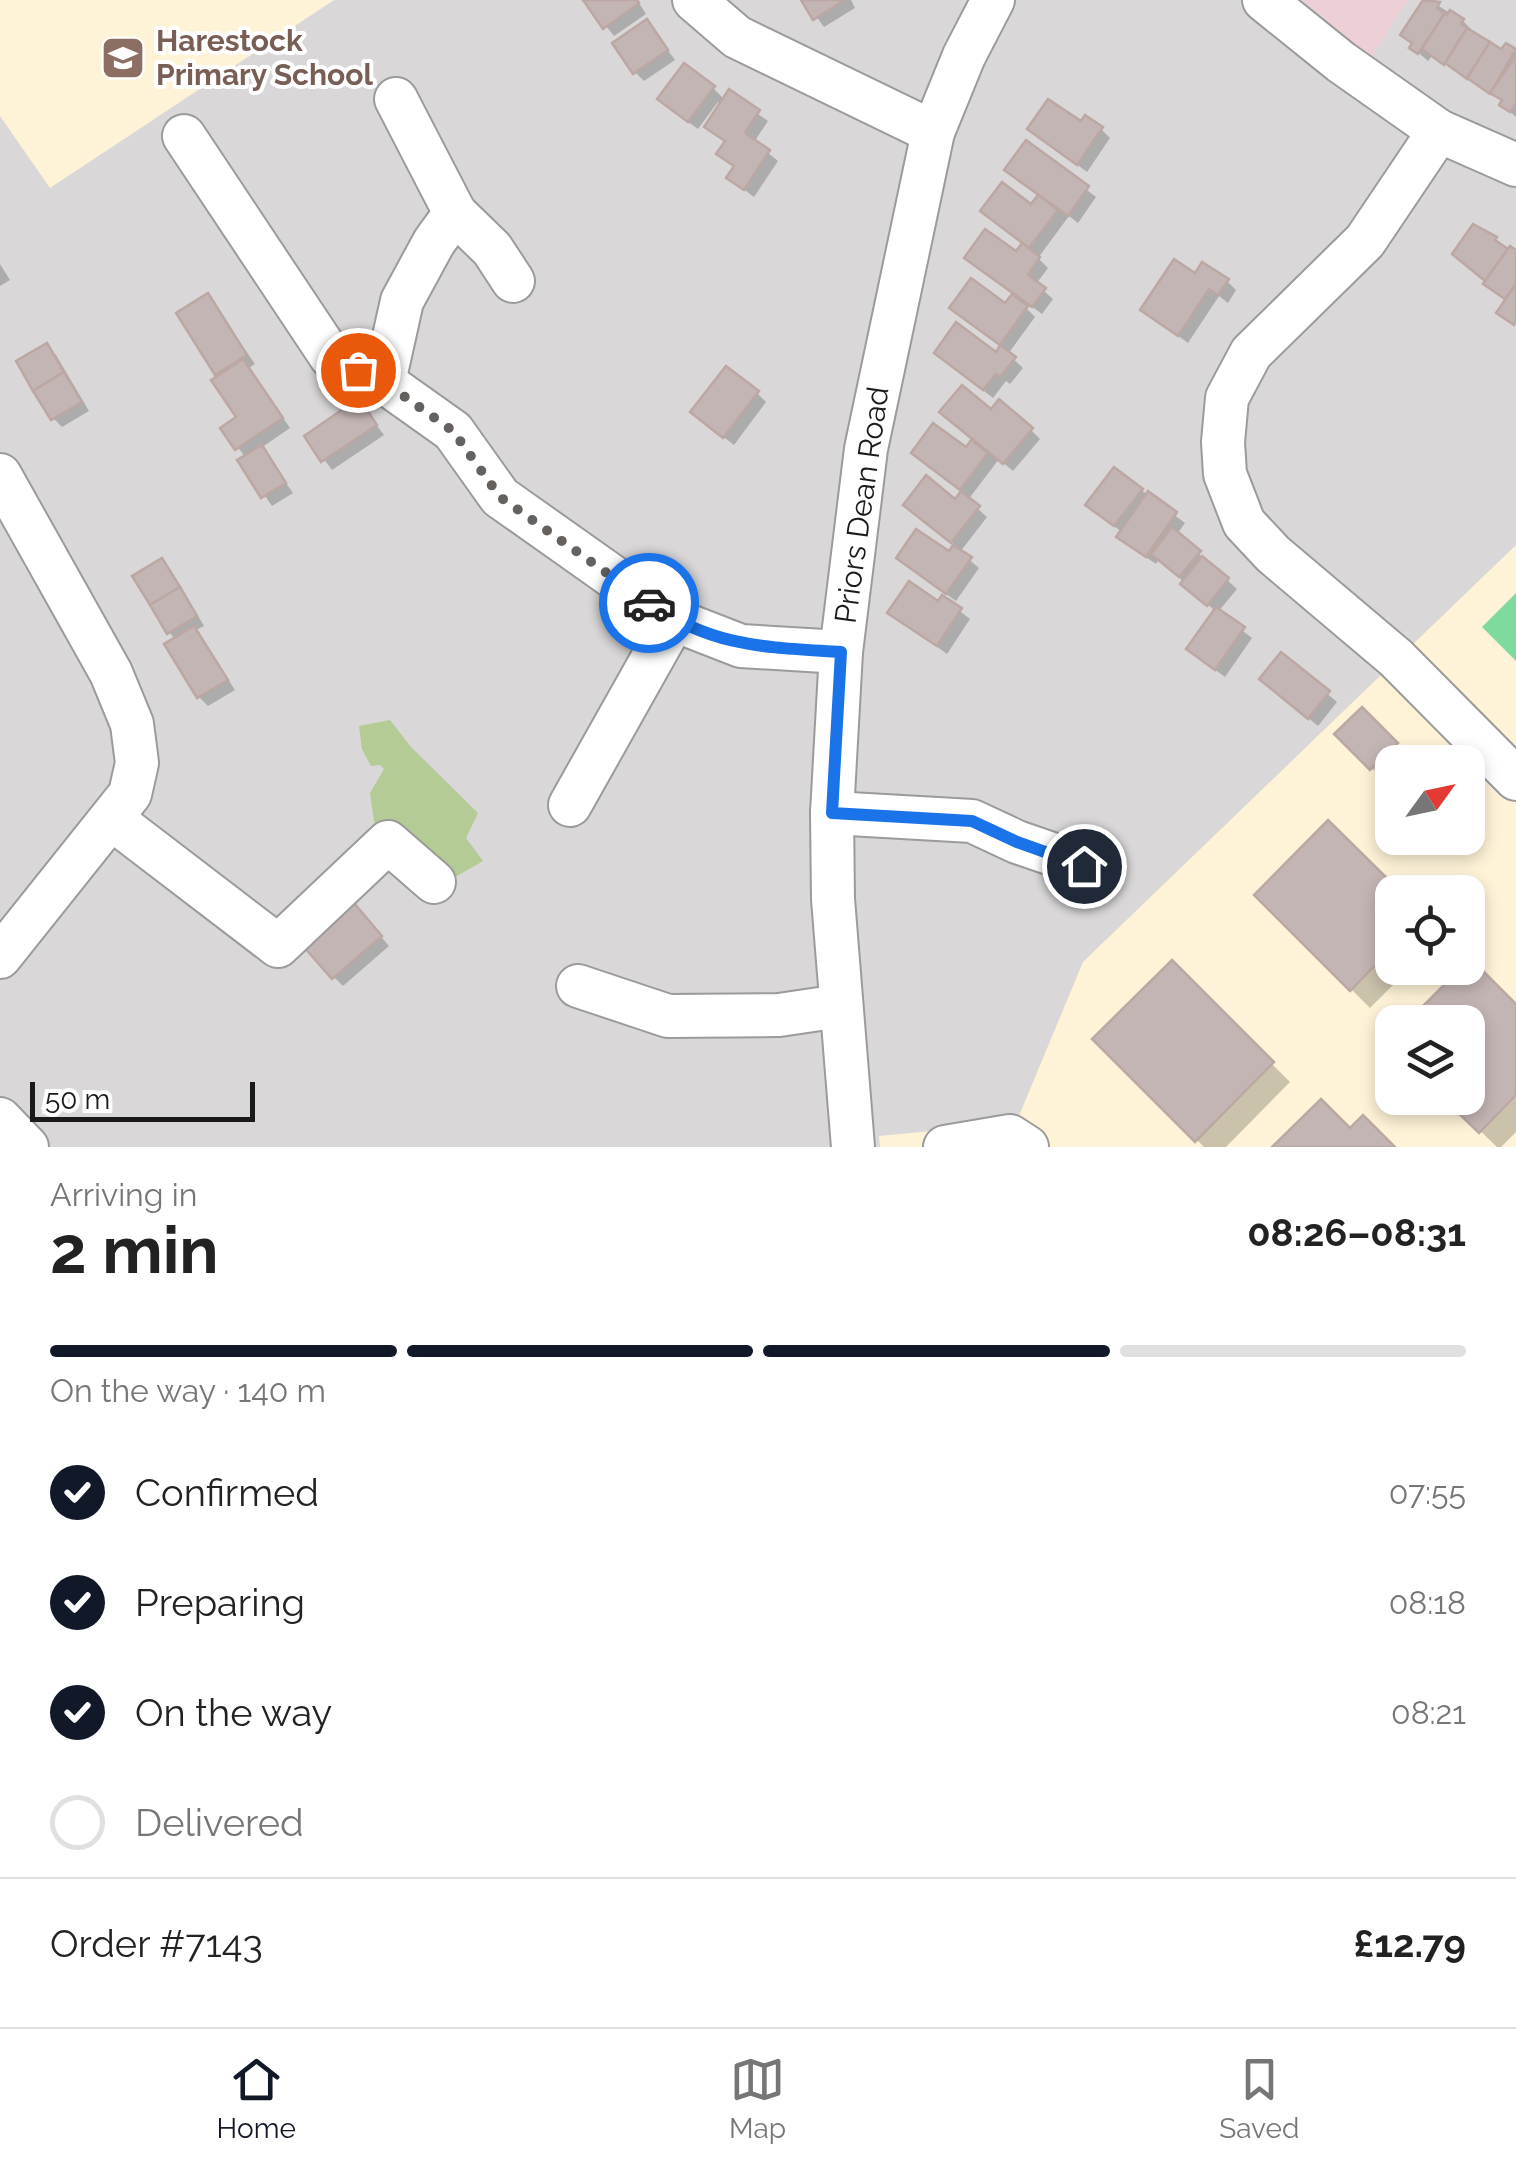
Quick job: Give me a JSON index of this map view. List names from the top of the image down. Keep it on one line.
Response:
{"streets":{"street":["Priors Dean Road"]},"places":{"school or university":["Harestock Primary School"]},"scale_bar":"50 m","north":"top right","page":{"scale":"50 m","heading":["2 min","Arriving in","08:26–08:31"],"panel":["Order #7143","£12.79"],"bar":"On the way · 140 m","list":[["Confirmed","07:55"],["Preparing","08:18"],["On the way","08:21"],"Delivered"],"tabs":["Home","Map","Saved"]}}
